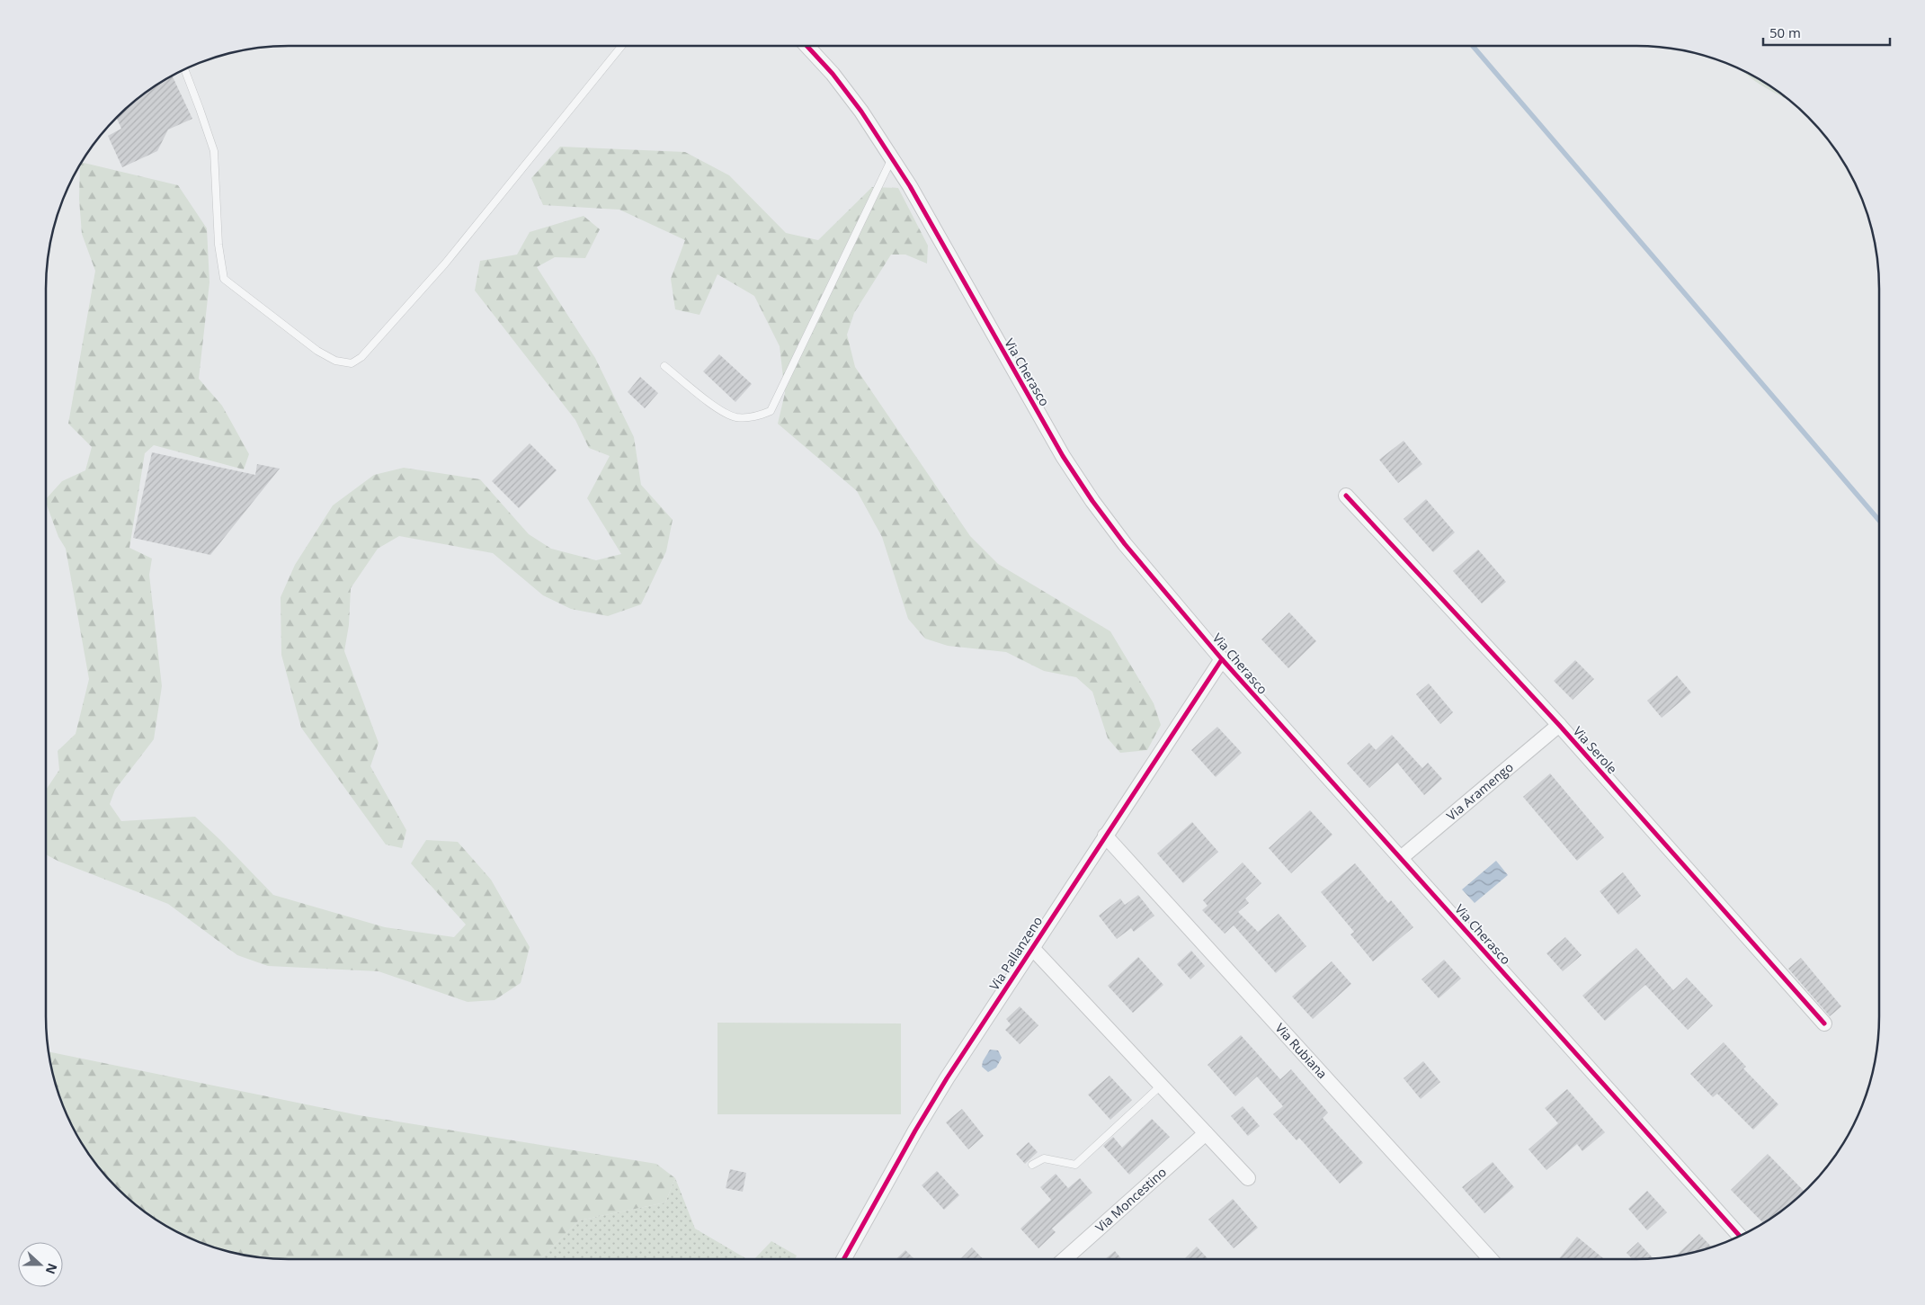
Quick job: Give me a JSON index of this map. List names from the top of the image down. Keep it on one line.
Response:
{"streets":{"street":["Via Cherasco","Via Serole","Via Aramengo","Via Pallanzeno","Via Rubiana","Via Moncestino"]},"crossings":[["Via Cherasco","Via Aramengo"],["Via Cherasco","Via Pallanzeno"],["Via Serole","Via Aramengo"],["Via Pallanzeno","Via Rubiana"]],"scale_bar":"50 m","north":"right"}
